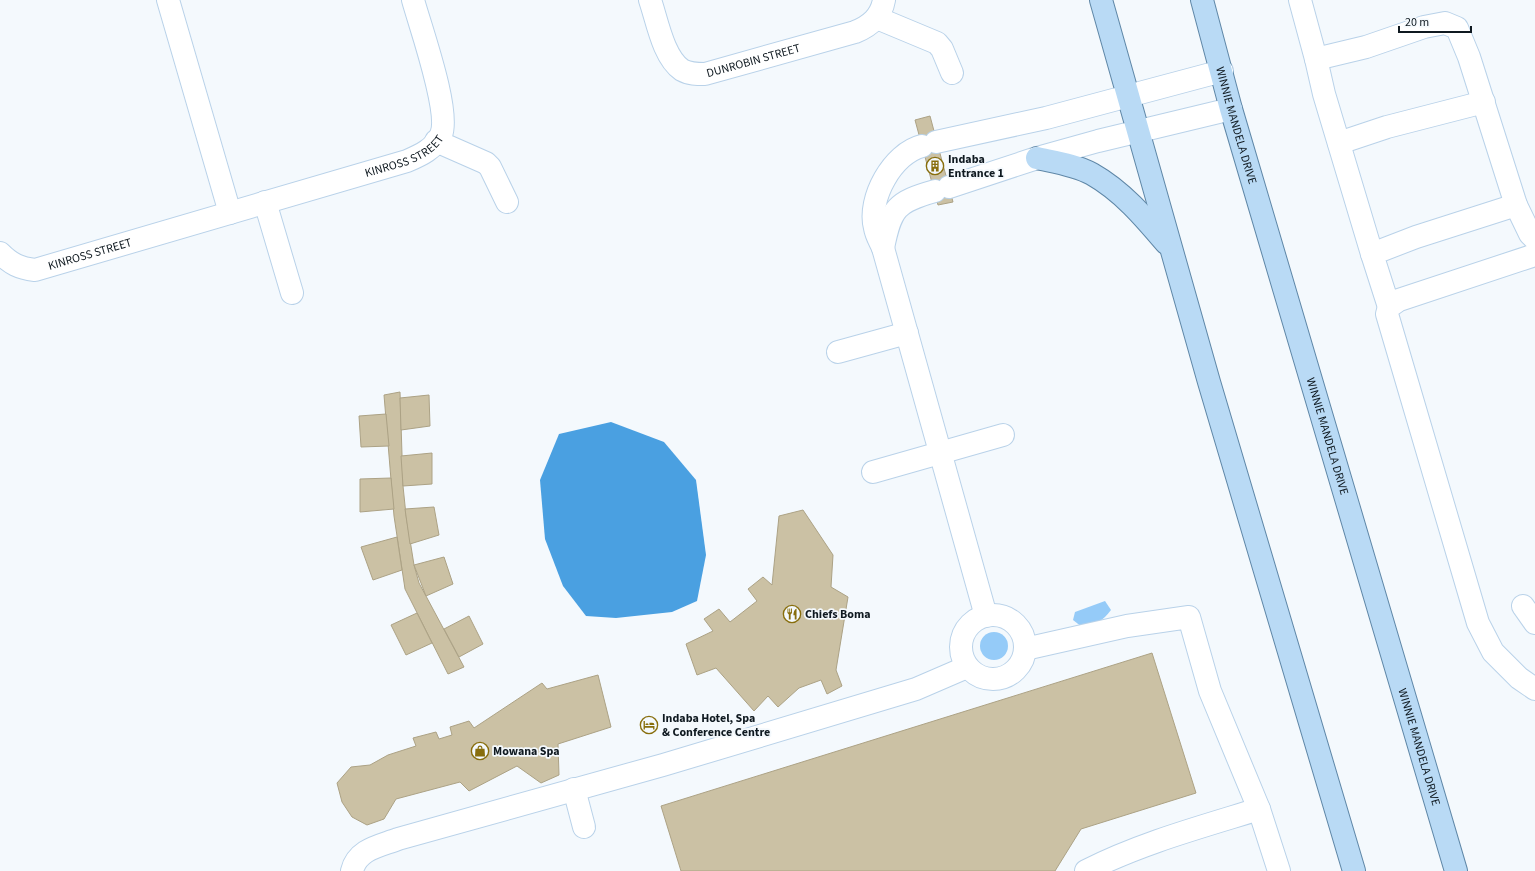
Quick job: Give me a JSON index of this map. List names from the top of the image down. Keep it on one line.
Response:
{"streets":{"main road":["WINNIE MANDELA DRIVE"],"street":["DUNROBIN STREET","KINROSS STREET"]},"places":{"building":["Indaba Entrance 1"],"restaurant":["Chiefs Boma"],"hotel":["Indaba Hotel, Spa & Conference Centre"],"shop":["Mowana Spa"]},"scale_bar":"20 m"}
